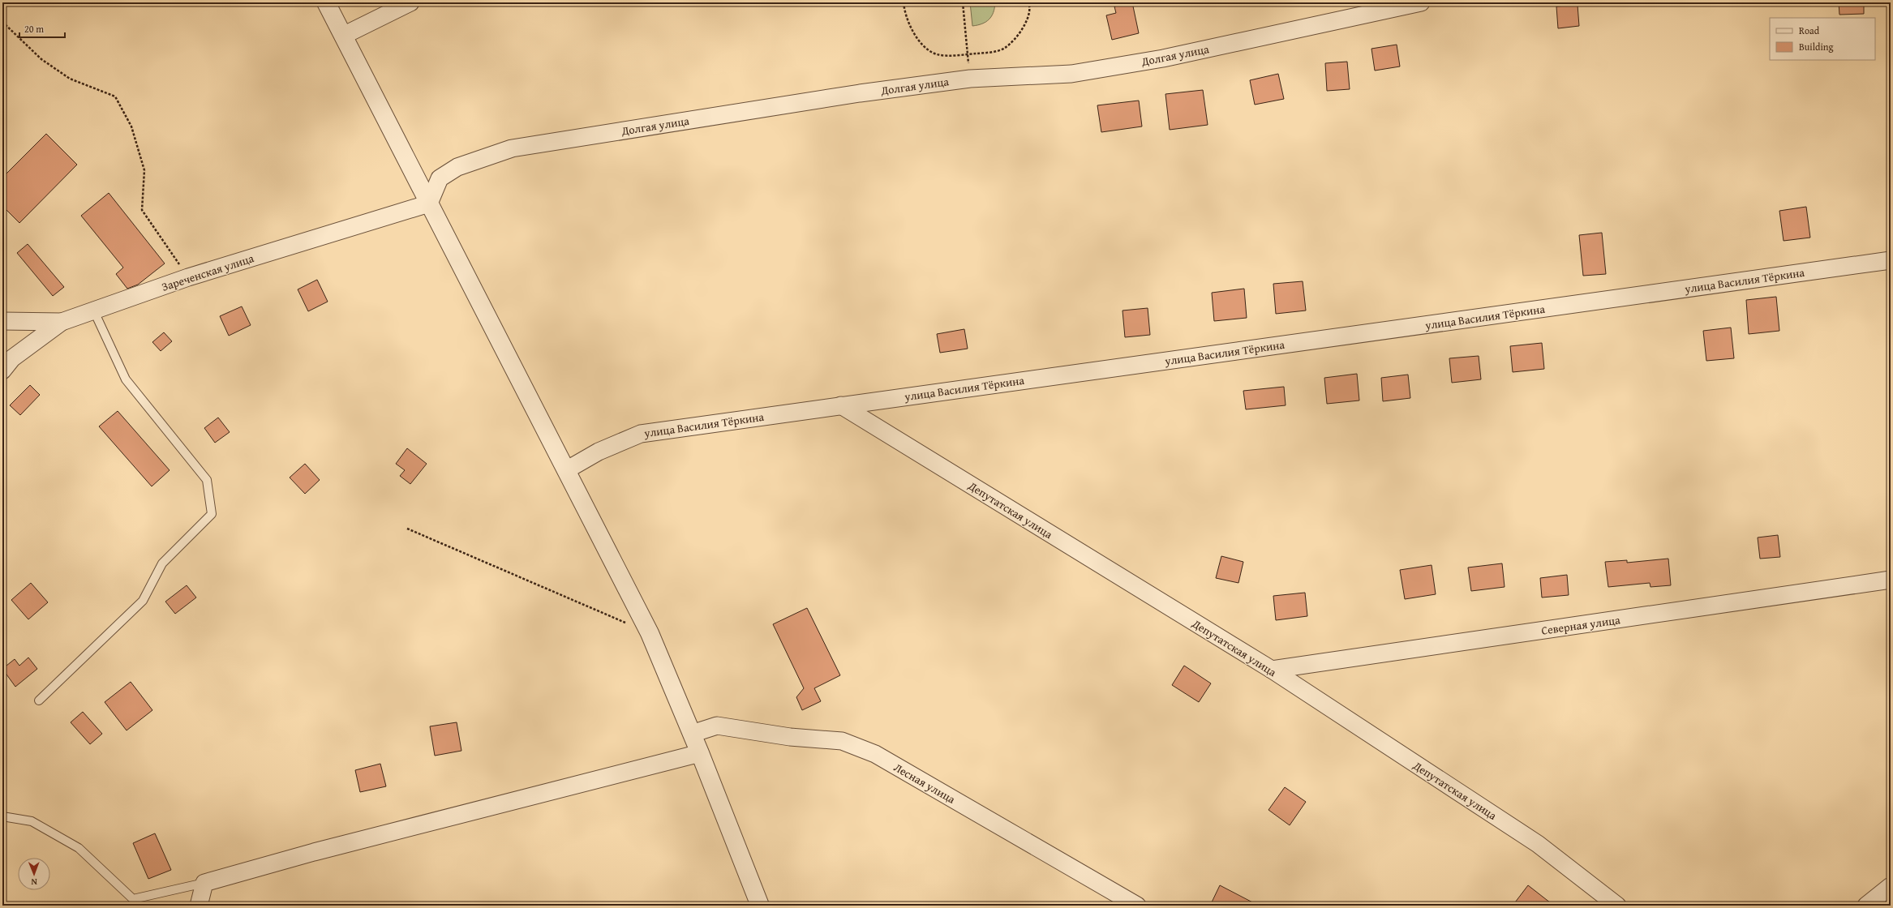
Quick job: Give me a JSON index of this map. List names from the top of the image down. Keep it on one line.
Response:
{"streets":{"street":["Долгая улица","Зареченская улица","улица Василия Тёркина","Депутатская улица","Северная улица","Лесная улица"]},"crossings":[["Долгая улица","Зареченская улица"],["улица Василия Тёркина","Депутатская улица"],["Депутатская улица","Северная улица"]],"legend":["Road","Building"],"scale_bar":"20 m","north":"bottom"}
